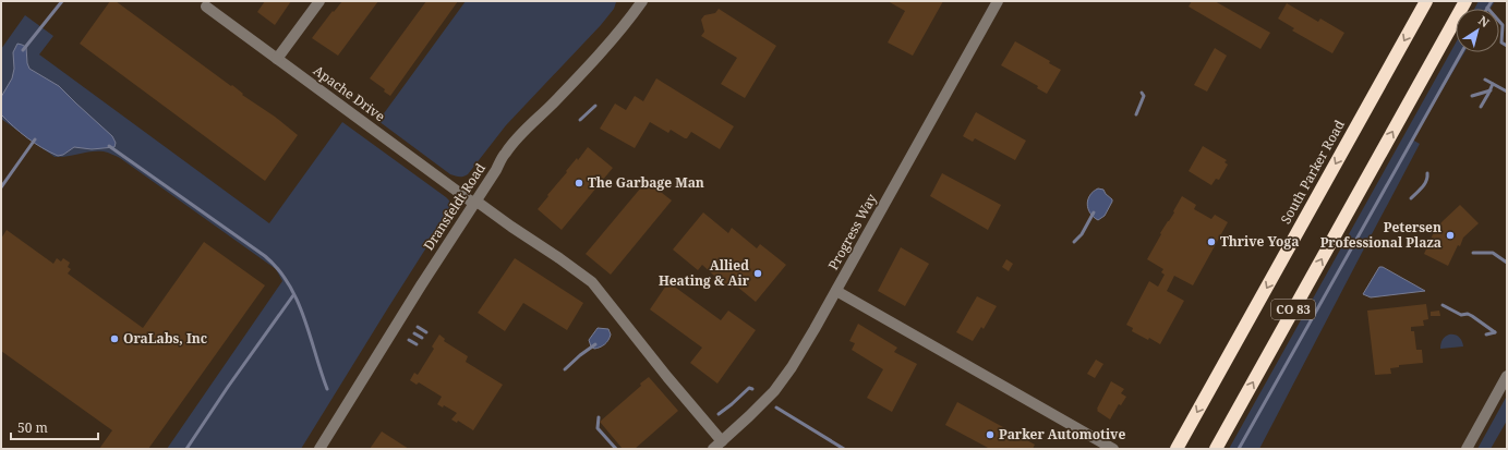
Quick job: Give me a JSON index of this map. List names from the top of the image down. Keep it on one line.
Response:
{"streets":{"highway":["South Parker Road","CO 83"],"street":["Apache Drive","Dransfeldt Road","Progress Way"]},"crossings":[["Apache Drive","Dransfeldt Road"],["Apache Drive","Progress Way"]],"places":["The Garbage Man","Petersen Professional Plaza","Thrive Yoga","Allied Heating & Air","OraLabs, Inc","Parker Automotive"],"scale_bar":"50 m","north":"top right"}
